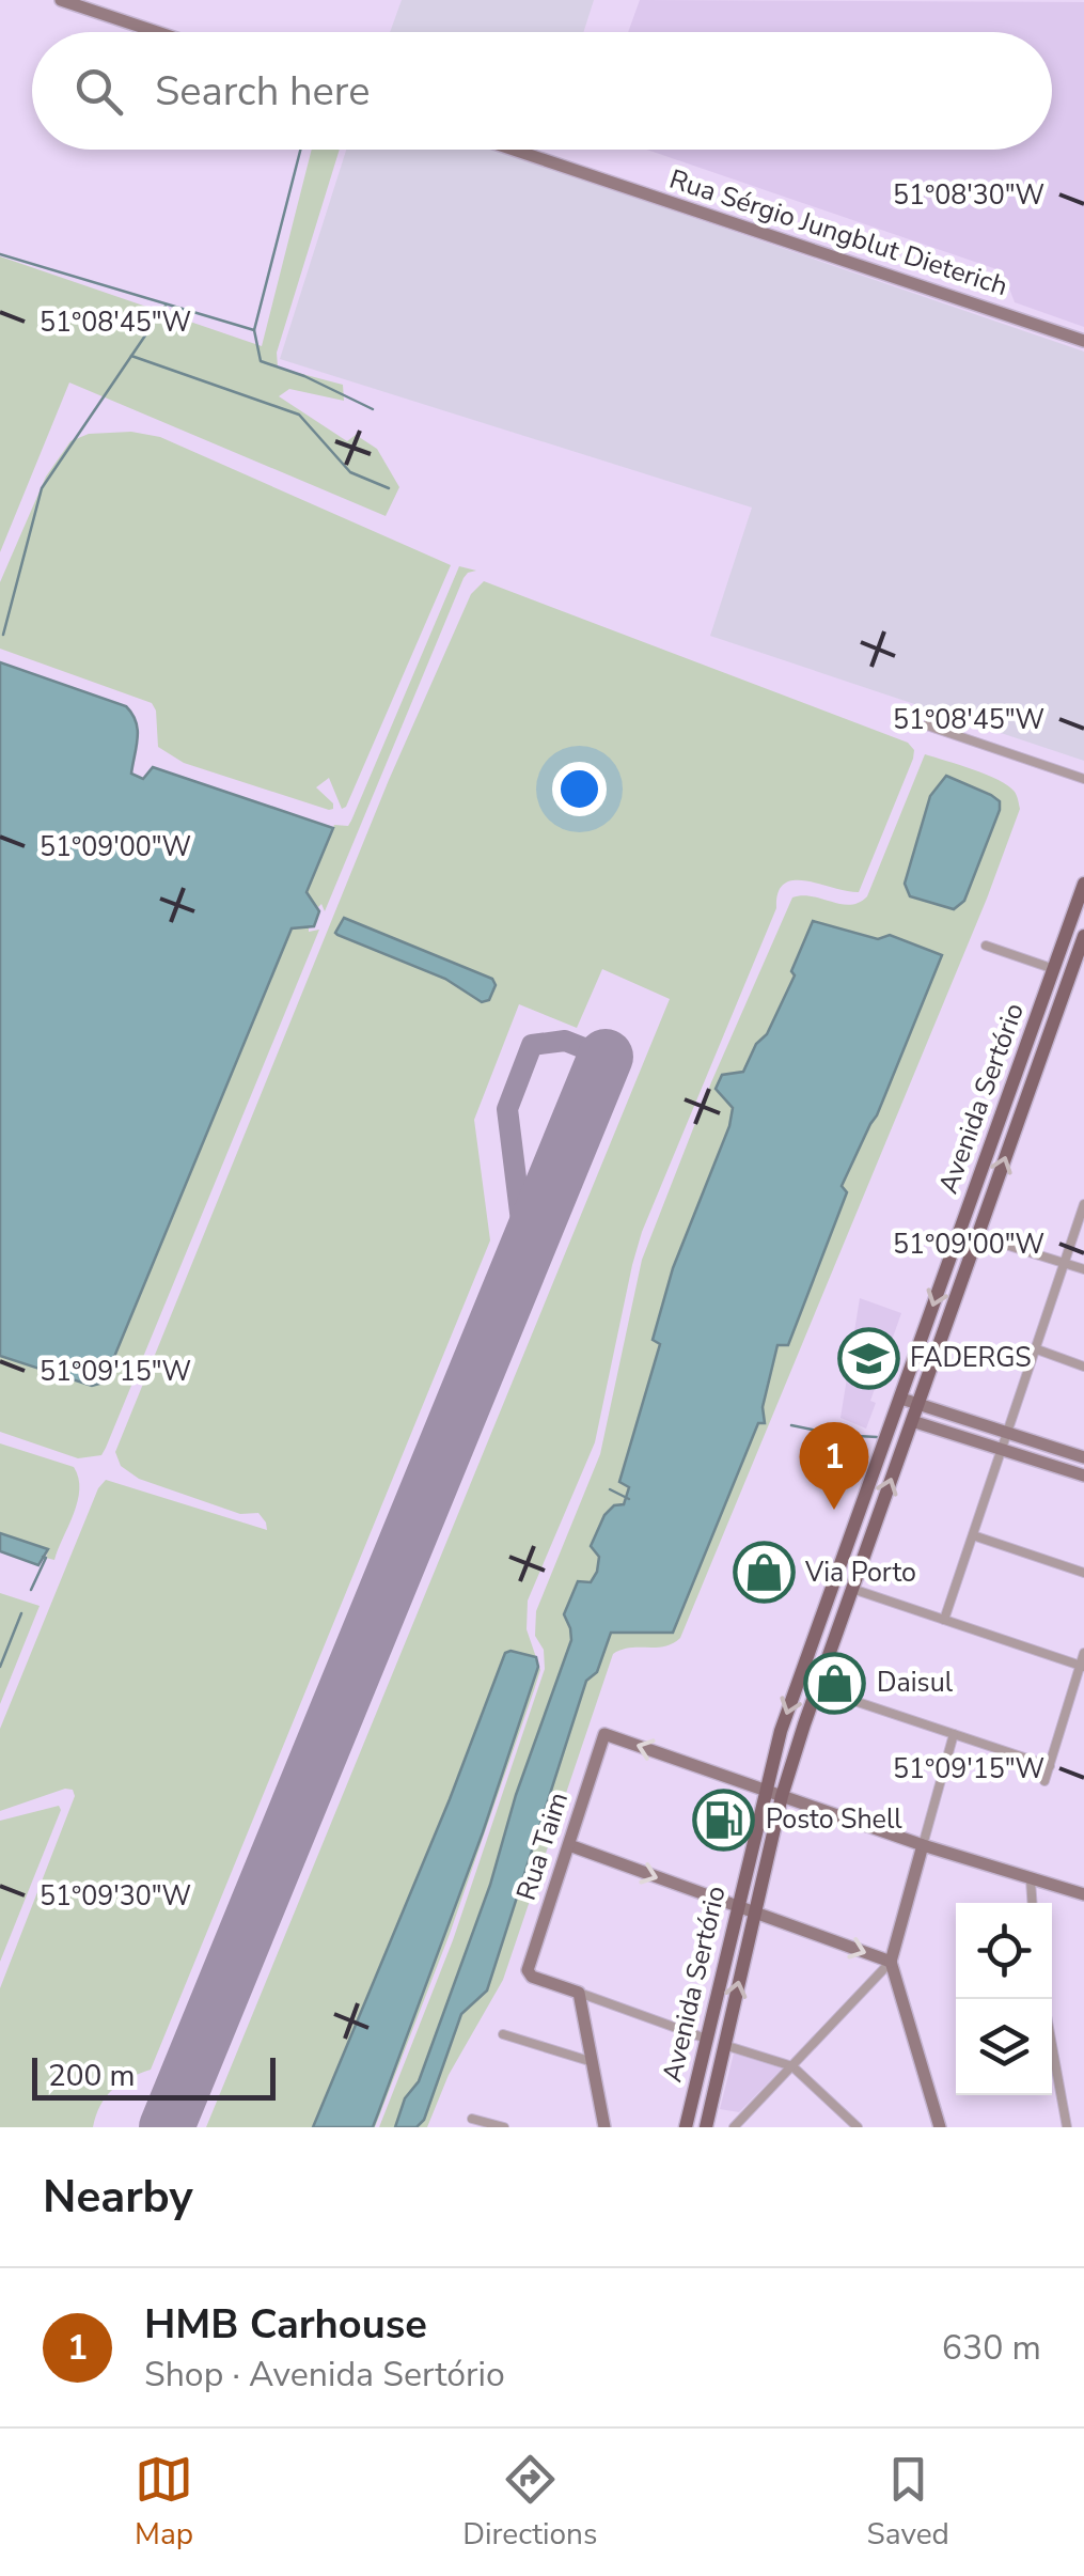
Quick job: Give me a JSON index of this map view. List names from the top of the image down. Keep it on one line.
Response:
{"streets":{"main road":["Avenida Sertório"],"street":["Rua Sérgio Jungblut Dieterich","Rua Taim"]},"crossings":[["Avenida Sertório","Rua Taim"]],"places":{"school or university":["FADERGS"],"shop":["Via Porto","Daisul"],"fuel station":["Posto Shell"]},"scale_bar":"200 m","page":{"search":"Search here","pins":"1","scale":"200 m","heading":"Nearby","list":[{"mark":"1","name":"HMB Carhouse","note":"Shop · Avenida Sertório","value":"630 m"}],"nav":["Map","Directions","Saved"]},"coordinates":["51°08'30\"W","51°08'45\"W","51°09'00\"W","51°09'15\"W","51°09'30\"W"]}
